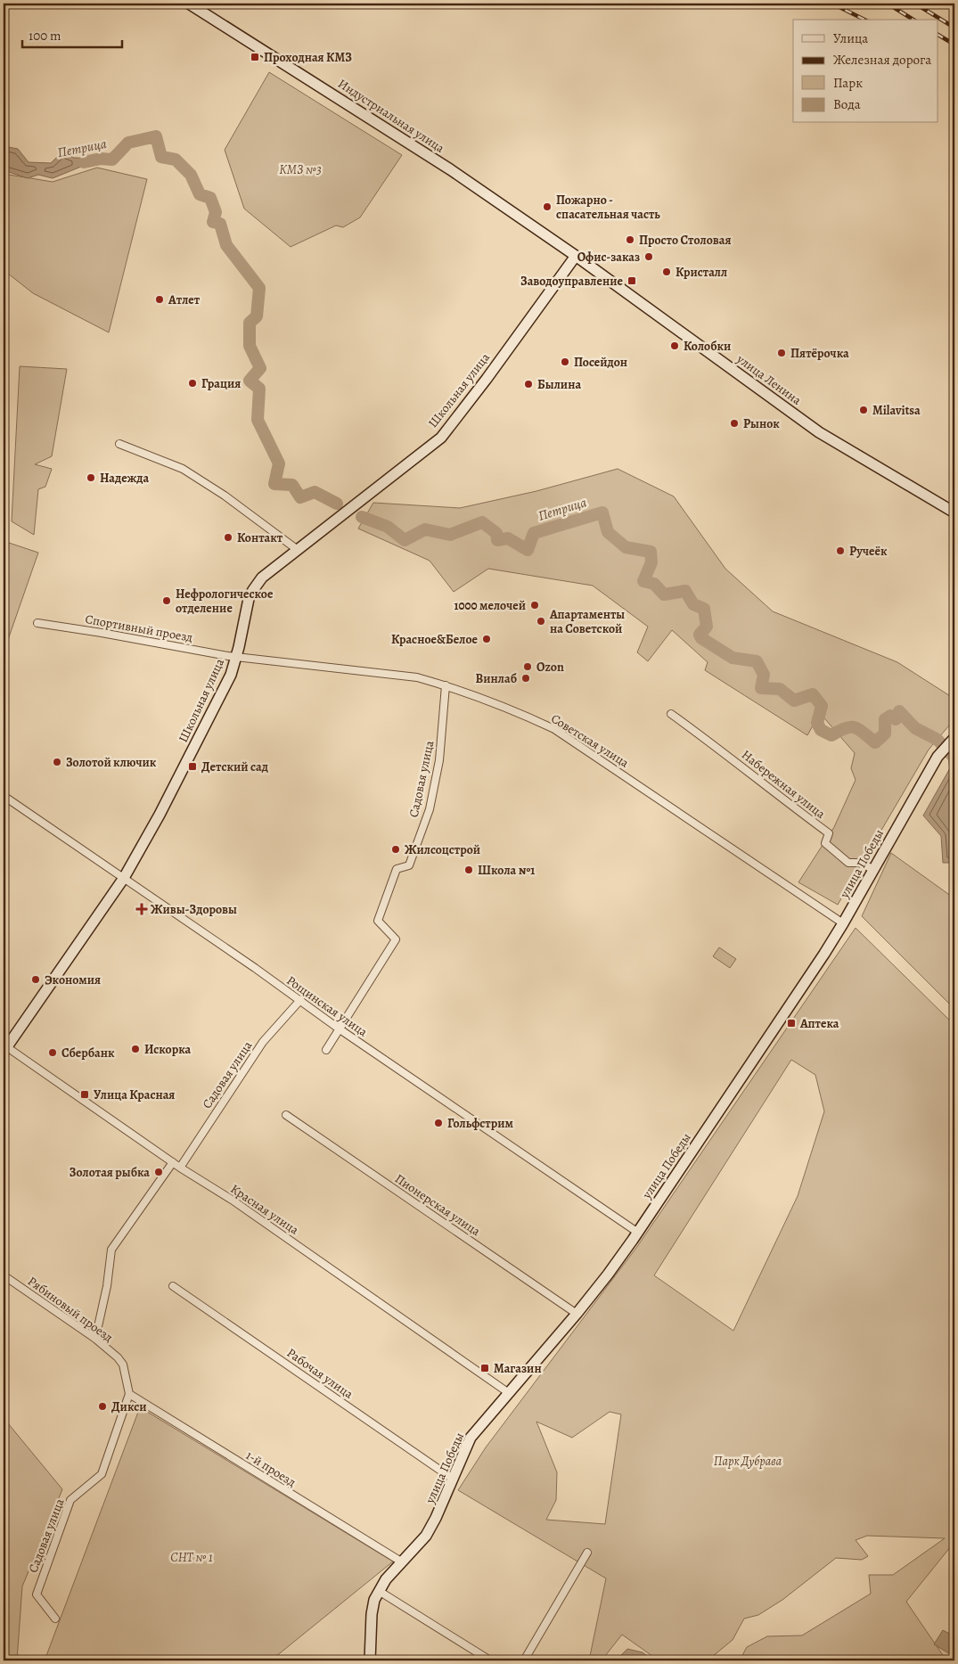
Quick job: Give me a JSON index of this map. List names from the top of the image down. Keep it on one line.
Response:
{"streets":{"main road":["Индустриальная улица","улица Ленина","Школьная улица","улица Победы"],"street":["Спортивный проезд","Советская улица","Садовая улица","Набережная улица","Рощинская улица","Пионерская улица","Красная улица","Рябиновый проезд","Рабочая улица","1-й проезд"]},"crossings":[["Индустриальная улица","улица Ленина"],["Индустриальная улица","Школьная улица"],["улица Ленина","Школьная улица"],["Школьная улица","Спортивный проезд"],["Школьная улица","Советская улица"],["Школьная улица","Рощинская улица"],["Школьная улица","Красная улица"],["Спортивный проезд","Советская улица"],["Советская улица","Садовая улица"],["Советская улица","улица Победы"],["Садовая улица","Рощинская улица"],["Садовая улица","Красная улица"],["Садовая улица","Рябиновый проезд"],["Садовая улица","1-й проезд"],["Набережная улица","улица Победы"],["улица Победы","Рощинская улица"],["улица Победы","Пионерская улица"],["улица Победы","Красная улица"],["улица Победы","Рабочая улица"],["улица Победы","1-й проезд"],["Рябиновый проезд","1-й проезд"]],"water":["Петрица"],"parks":["КМЗ №3","Парк Дубрава","СНТ № 1"],"places":{"transit":["Проходная КМЗ","Заводоуправление","Детский сад","Аптека","Улица Красная","Магазин"],"other":["Пожарно - спасательная часть","Просто Столовая","Офис-заказ","Кристалл","Атлет","Колобки","Пятёрочка","Посейдон","Грация","Былина","Milavitsa","Рынок","Надежда","Контакт","Ручеёк","Нефрологическое отделение","1000 мелочей","Апартаменты на Советской","Красное&Белое","Ozon","Винлаб","Золотой ключик","Жилсоцстрой","Школа №1","Экономия","Искорка","Сбербанк","Гольфстрим","Золотая рыбка","Дикси"],"health":["Живы-Здоровы"]},"legend":["Улица","Железная дорога","Парк","Вода"],"scale_bar":"100 m"}
